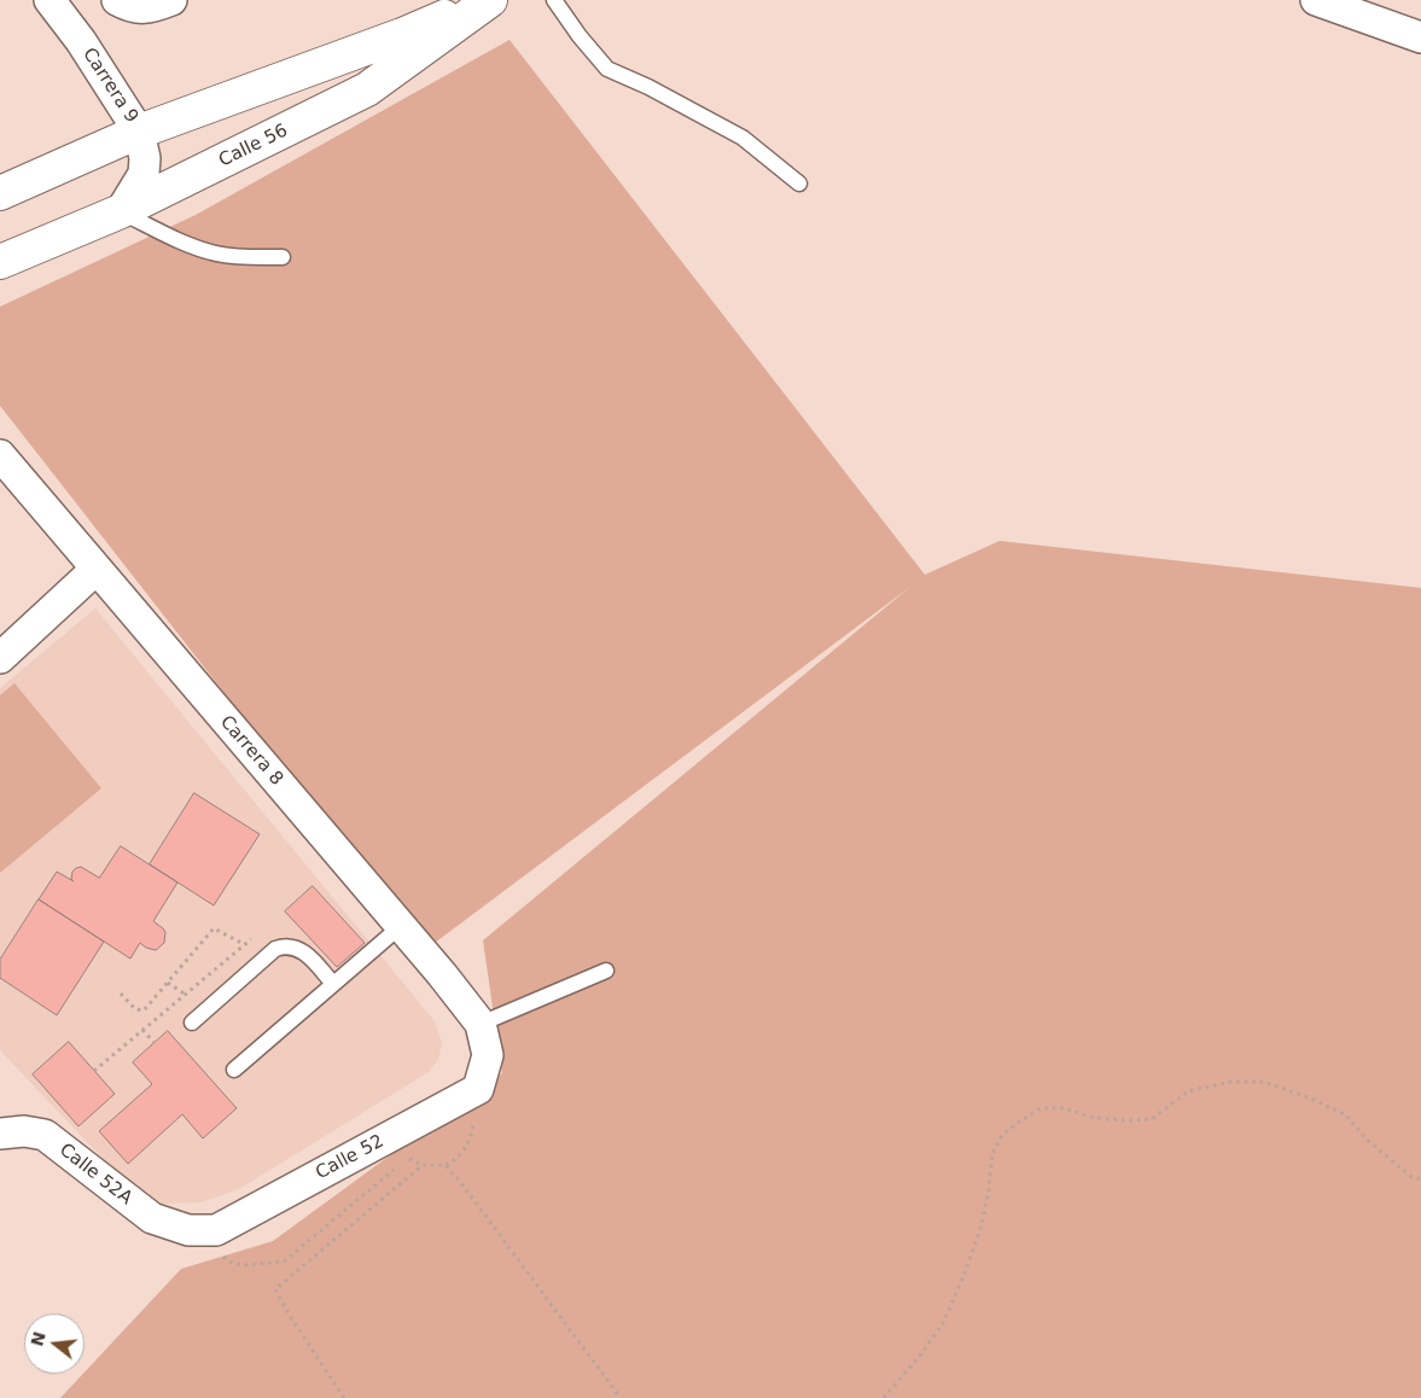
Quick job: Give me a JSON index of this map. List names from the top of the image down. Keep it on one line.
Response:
{"streets":{"street":["Carrera 9","Calle 56","Carrera 8","Calle 52","Calle 52A"]},"crossings":[["Carrera 9","Calle 56"],["Carrera 8","Calle 52"],["Calle 52","Calle 52A"]],"north":"left"}
